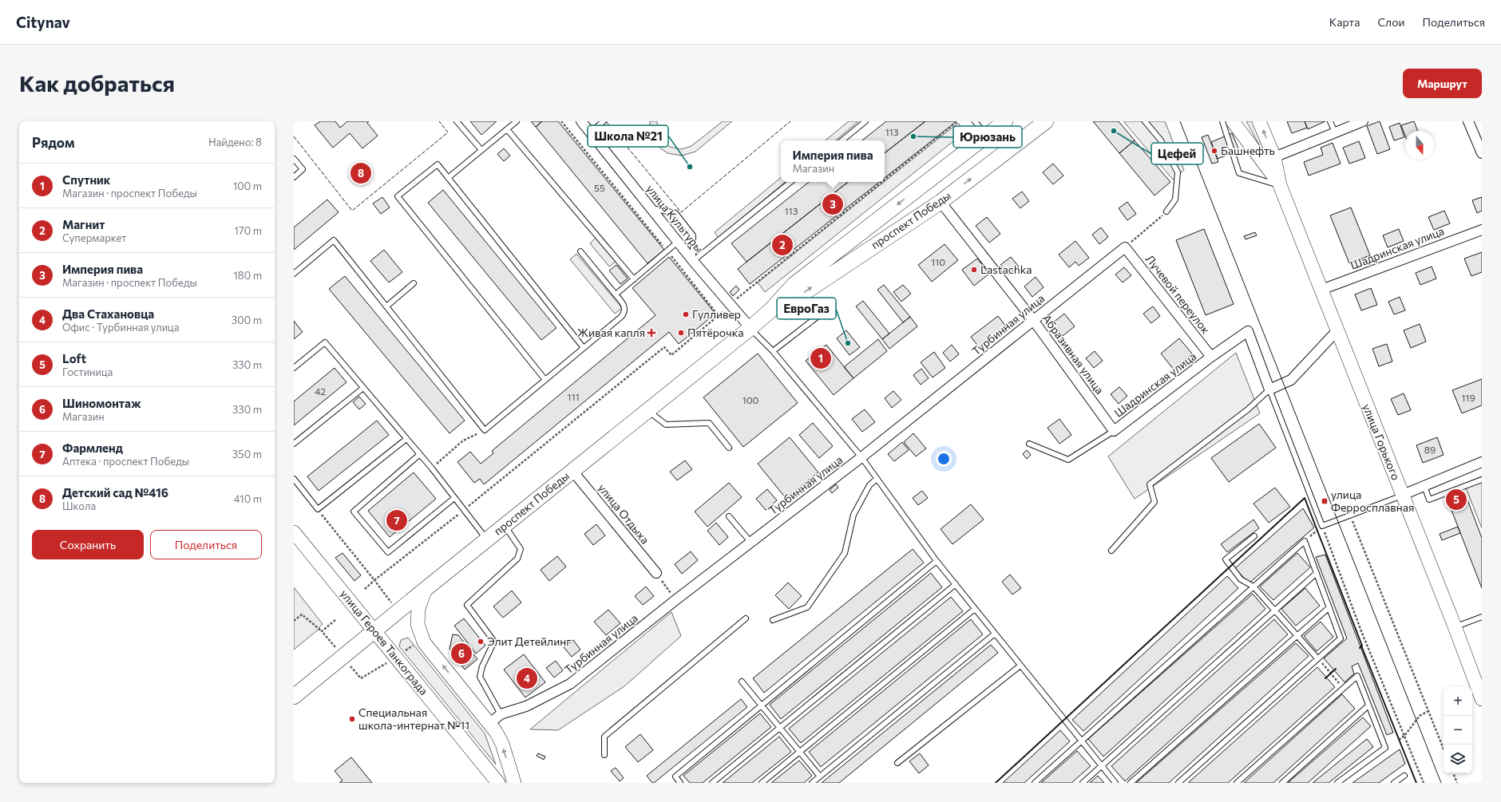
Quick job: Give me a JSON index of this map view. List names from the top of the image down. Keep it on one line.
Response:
{"streets":{"main road":["проспект Победы"],"street":["улица Культуры","Шадринская улица","Лучевой переулок","Турбинная улица","Абразивная улица","улица Горького","улица Отдыха","улица Героев Танкограда"]},"crossings":[["улица Культуры","проспект Победы"],["проспект Победы","Абразивная улица"],["проспект Победы","улица Отдыха"],["проспект Победы","улица Героев Танкограда"],["Шадринская улица","Лучевой переулок"],["Шадринская улица","Абразивная улица"],["Шадринская улица","улица Горького"],["Лучевой переулок","Турбинная улица"],["Турбинная улица","Абразивная улица"]],"places":{"other":["Цефей","Юрюзань","Башнефть","Школа №21","Lastachka","Гулливер","Пятёрочка","ЕвроГаз","Элит Детейлинг","Специальная школа-интернат №11"],"health":["Живая капля"],"transit":["улица Ферросплавная"]},"house_numbers":["113","55","113","110","42","111","119","100","89"],"north":"bottom","page":{"header":"Citynav","nav":["Карта","Слои","Поделиться"],"buttons":["Маршрут",["Сохранить","Поделиться"]],"title":"Как добраться","heading":["Рядом","Найдено: 8"],"popup":["Империя пива","Магазин"],"pins":["8","3","2","1","5","7","6","4"],"list":[{"mark":"1","name":"Спутник","note":"Магазин · проспект Победы","value":"100 m"},{"mark":"2","name":"Магнит","note":"Супермаркет","value":"170 m"},{"mark":"3","name":"Империя пива","note":"Магазин · проспект Победы","value":"180 m"},{"mark":"4","name":"Два Стахановца","note":"Офис · Турбинная улица","value":"300 m"},{"mark":"5","name":"Loft","note":"Гостиница","value":"330 m"},{"mark":"6","name":"Шиномонтаж","note":"Магазин","value":"330 m"},{"mark":"7","name":"Фармленд","note":"Аптека · проспект Победы","value":"350 m"},{"mark":"8","name":"Детский сад №416","note":"Школа","value":"410 m"}],"map_buttons":["+","−"]}}
